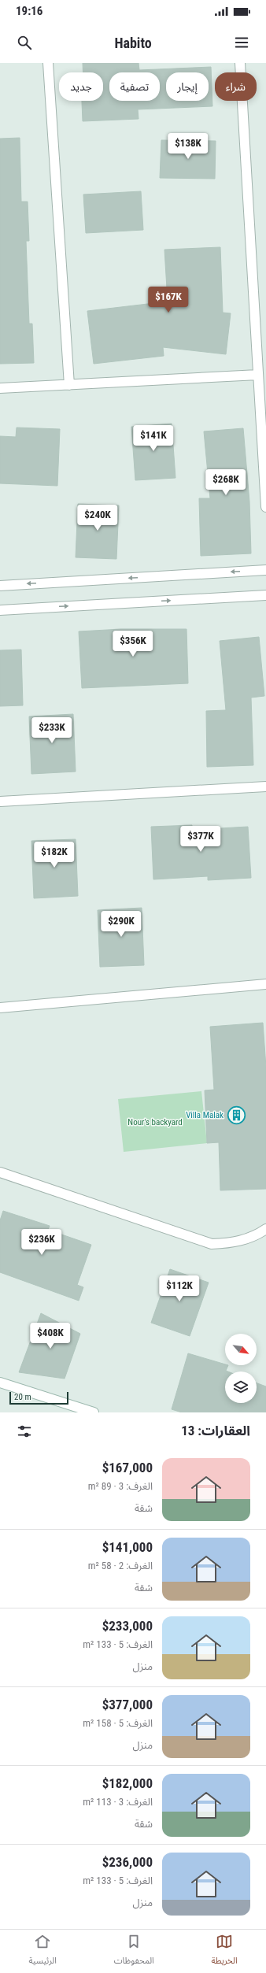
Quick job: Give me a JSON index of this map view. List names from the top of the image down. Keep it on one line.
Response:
{"parks":["Nour's backyard"],"places":{"building":["Villa Malak"]},"scale_bar":"20 m","north":"bottom right","page":{"status":"19:16","header":"Habito","chip":["شراء","إيجار","تصفية","جديد"],"price":["$138K","$167K","$141K","$268K","$240K","$356K","$233K","$377K","$182K","$290K","$236K","$112K","$408K"],"scale":"20 m","heading":"العقارات: 13","list":[{"name":"$167,000","note":"الغرف: 3 · 89 m² · شقة"},{"name":"$141,000","note":"الغرف: 2 · 58 m² · شقة"},{"name":"$233,000","note":"الغرف: 5 · 133 m² · منزل"},{"name":"$377,000","note":"الغرف: 5 · 158 m² · منزل"},{"name":"$182,000","note":"الغرف: 3 · 113 m² · شقة"},{"name":"$236,000","note":"الغرف: 5 · 133 m² · منزل"}],"tabs":["الخريطة","المحفوظات","الرئيسية"]}}
